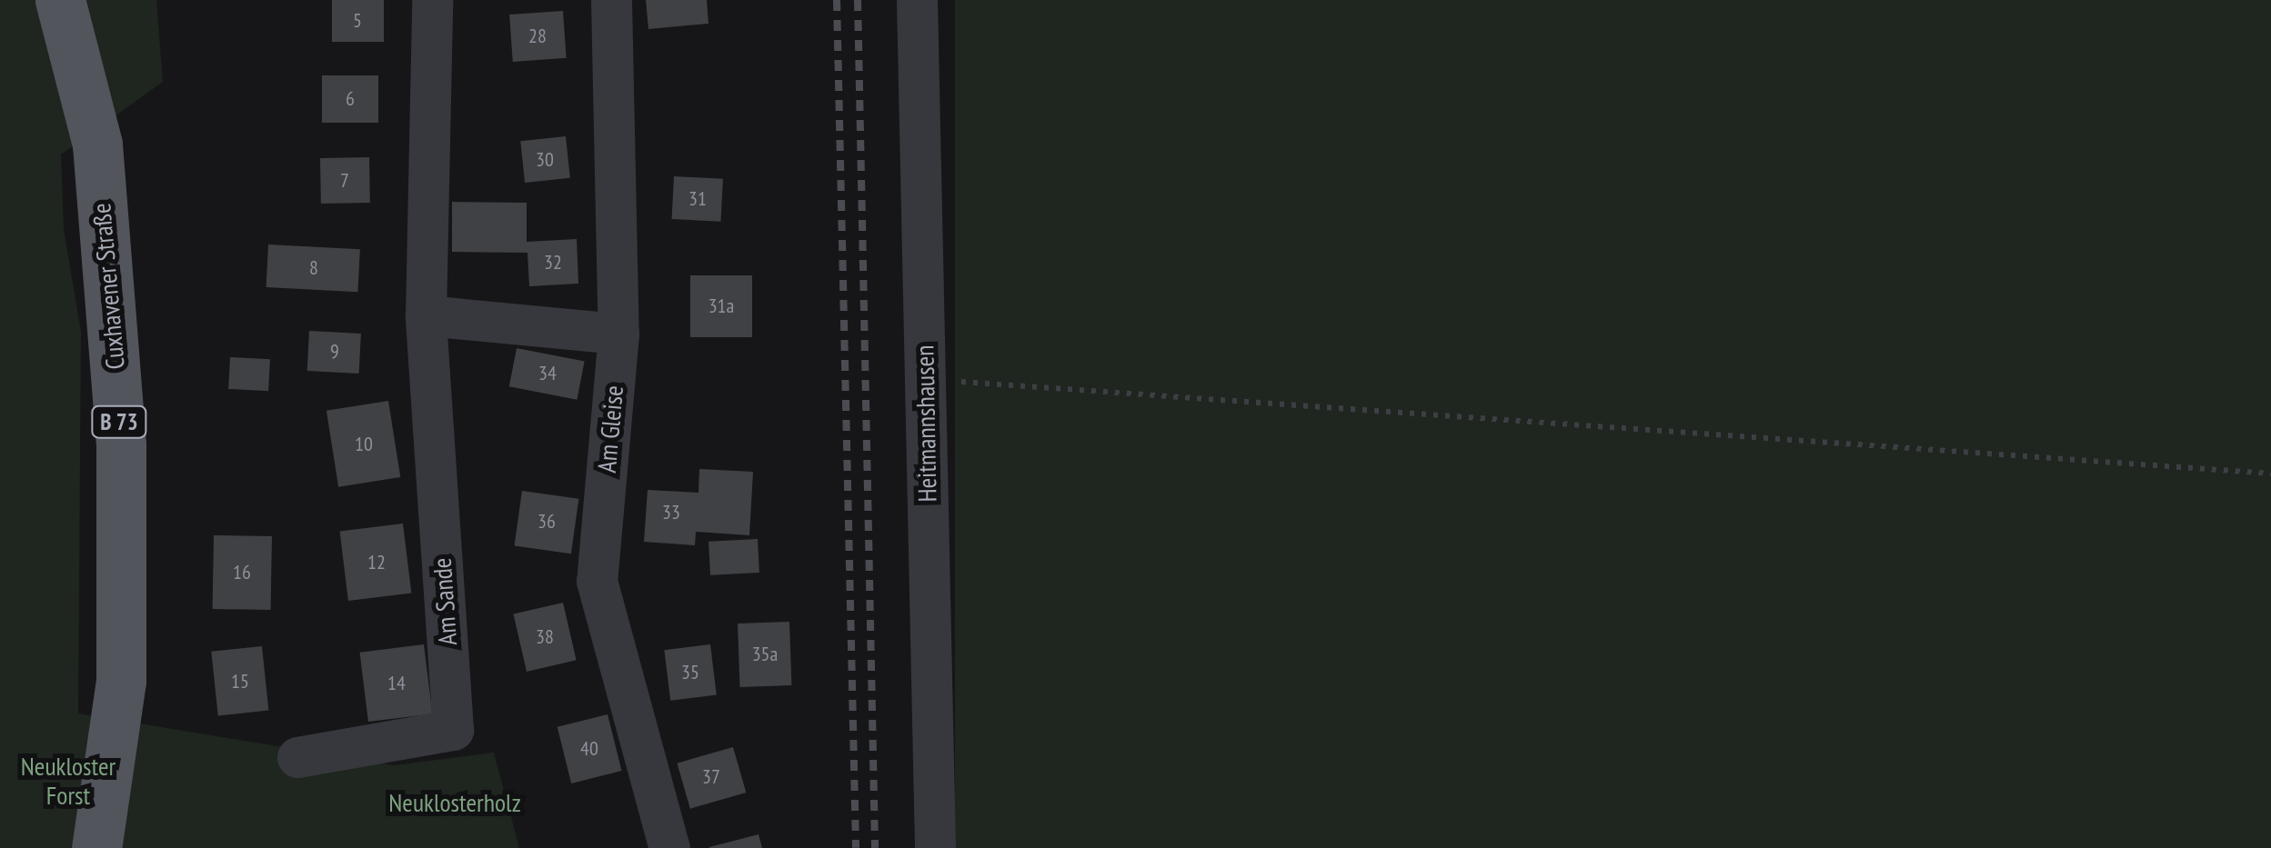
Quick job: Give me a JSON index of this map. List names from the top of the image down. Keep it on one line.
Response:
{"streets":{"main road":["Cuxhavener Straße","B 73"],"street":["Heitmannshausen","Am Gleise","Am Sande"]},"parks":["Neukloster Forst","Neuklosterholz"],"house_numbers":["5","28","6","30","7","31","32","8","31a","9","34","10","33","36","12","16","38","35a","35","15","14","40","37"]}
